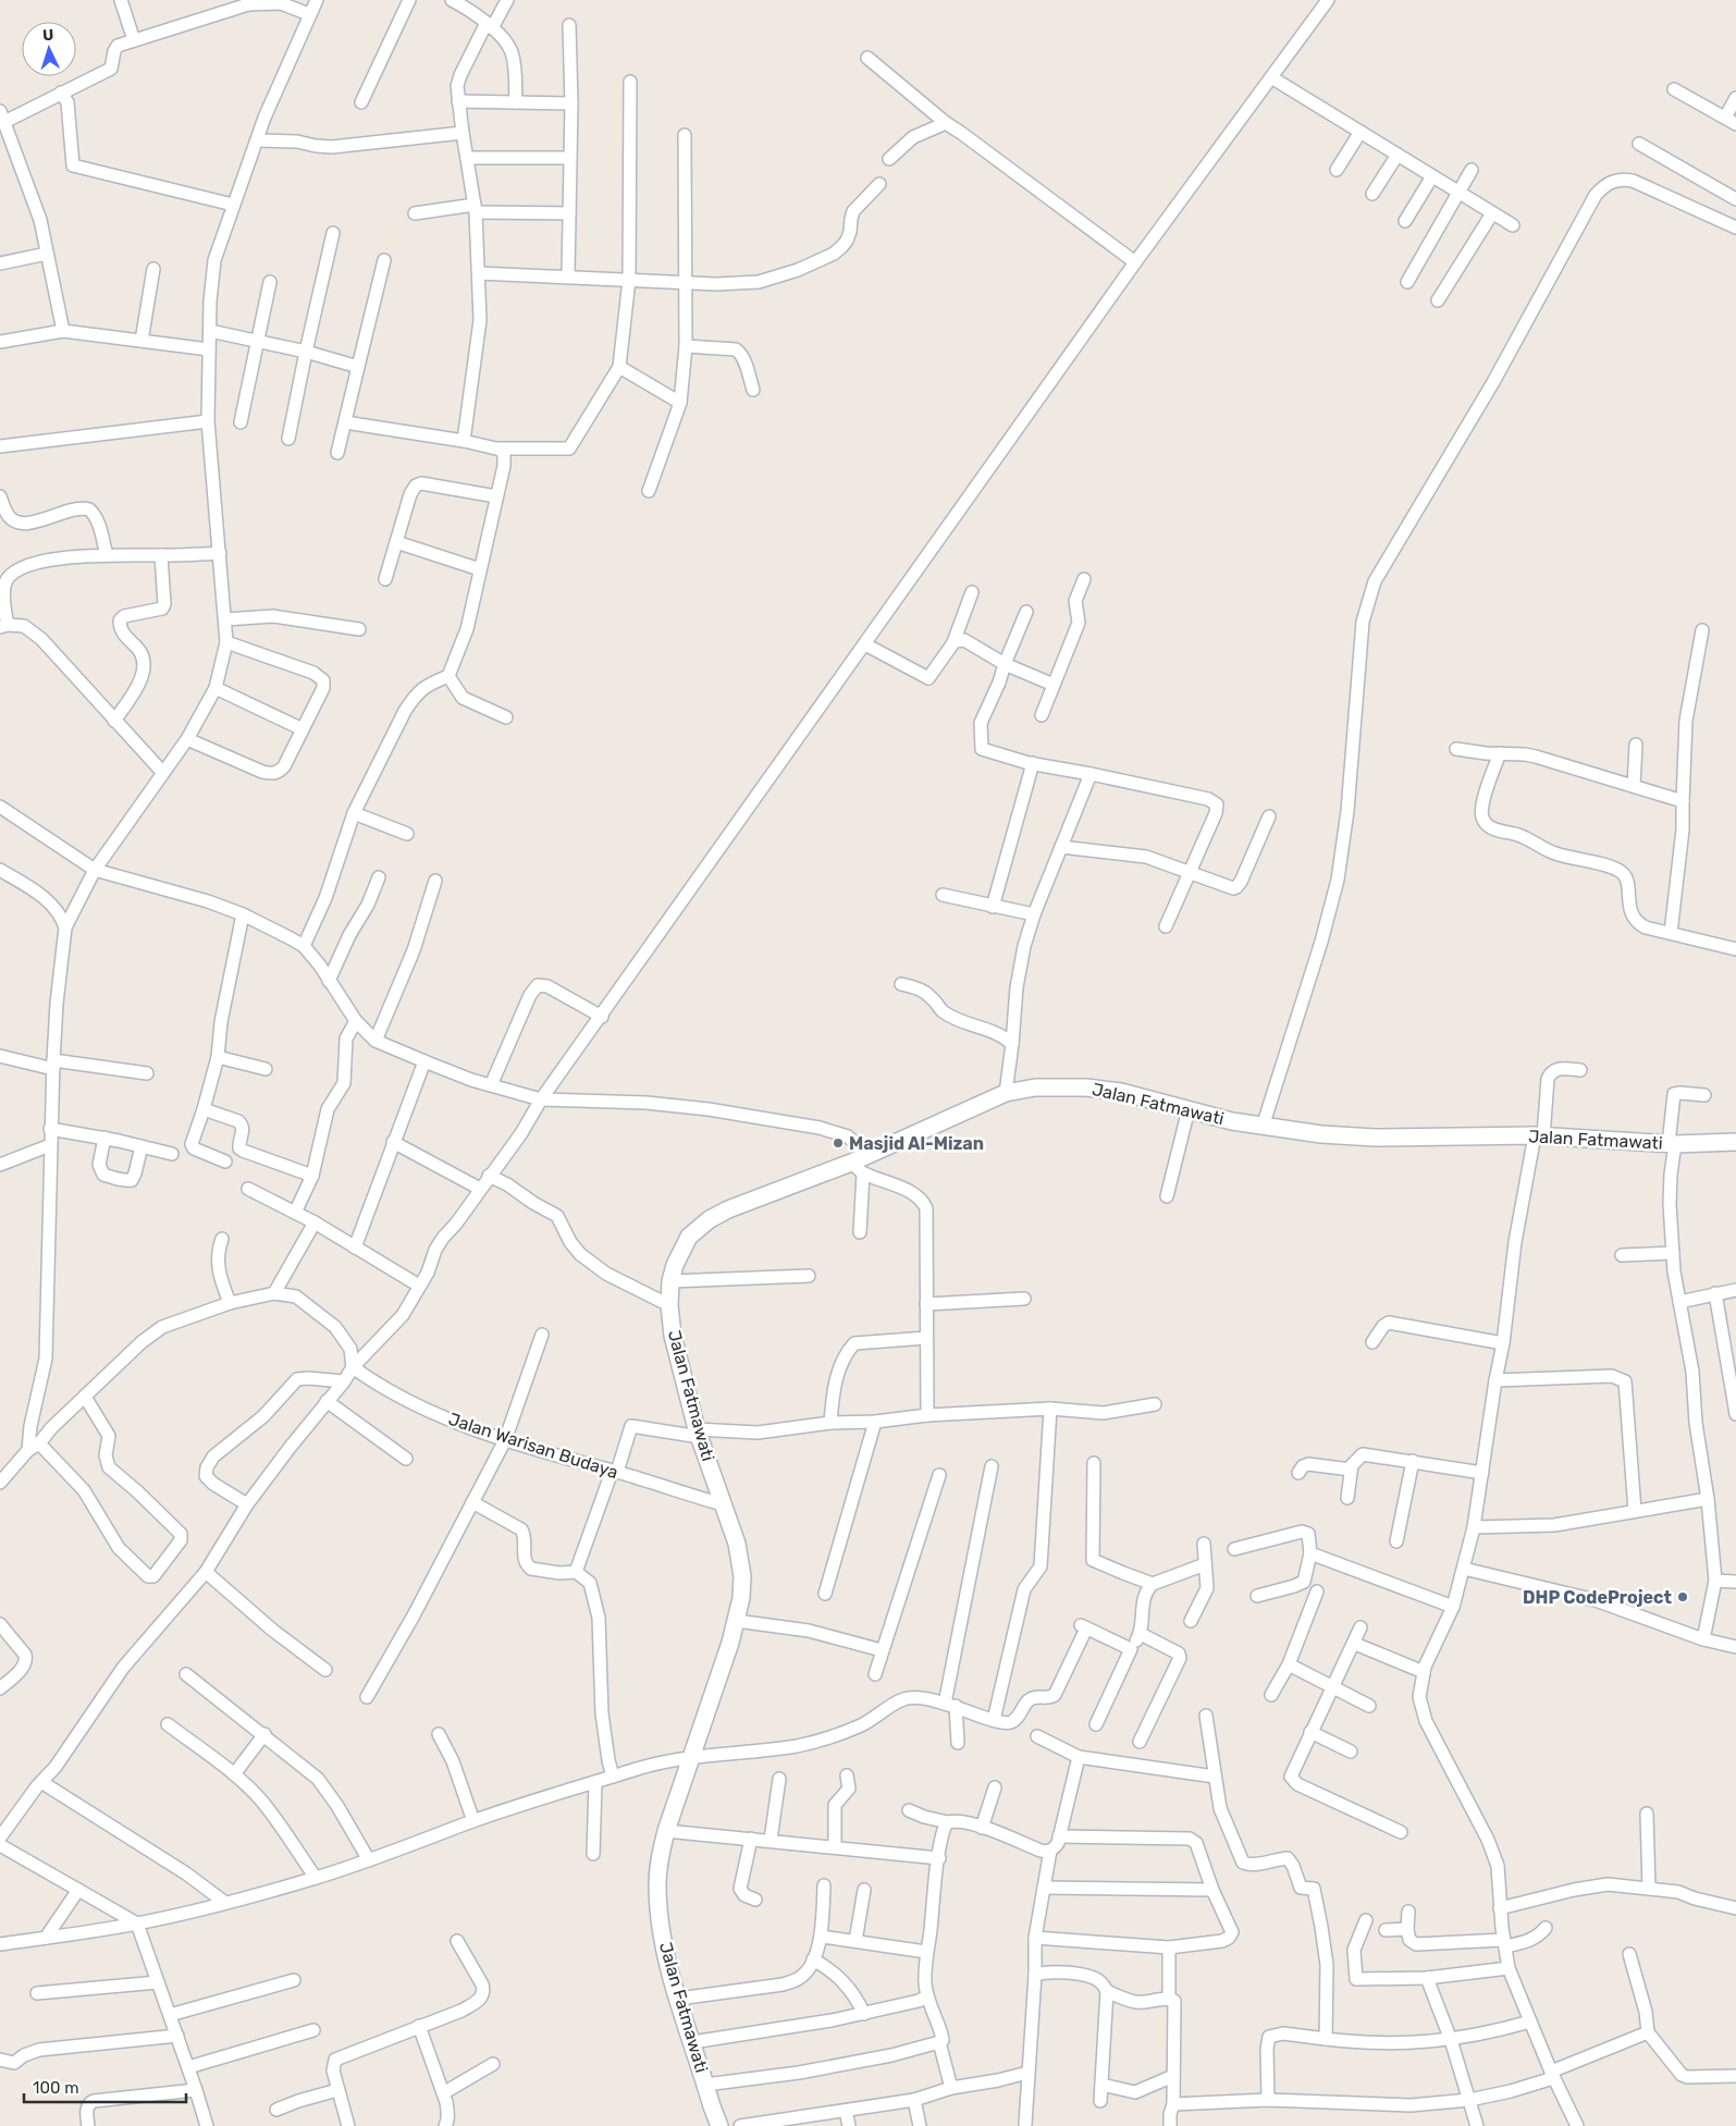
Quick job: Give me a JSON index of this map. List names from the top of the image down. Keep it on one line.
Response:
{"streets":{"street":["Jalan Fatmawati","Jalan Warisan Budaya"]},"crossings":[["Jalan Fatmawati","Jalan Warisan Budaya"]],"places":["Masjid Al-Mizan","DHP CodeProject"],"scale_bar":"100 m","north":"top"}
